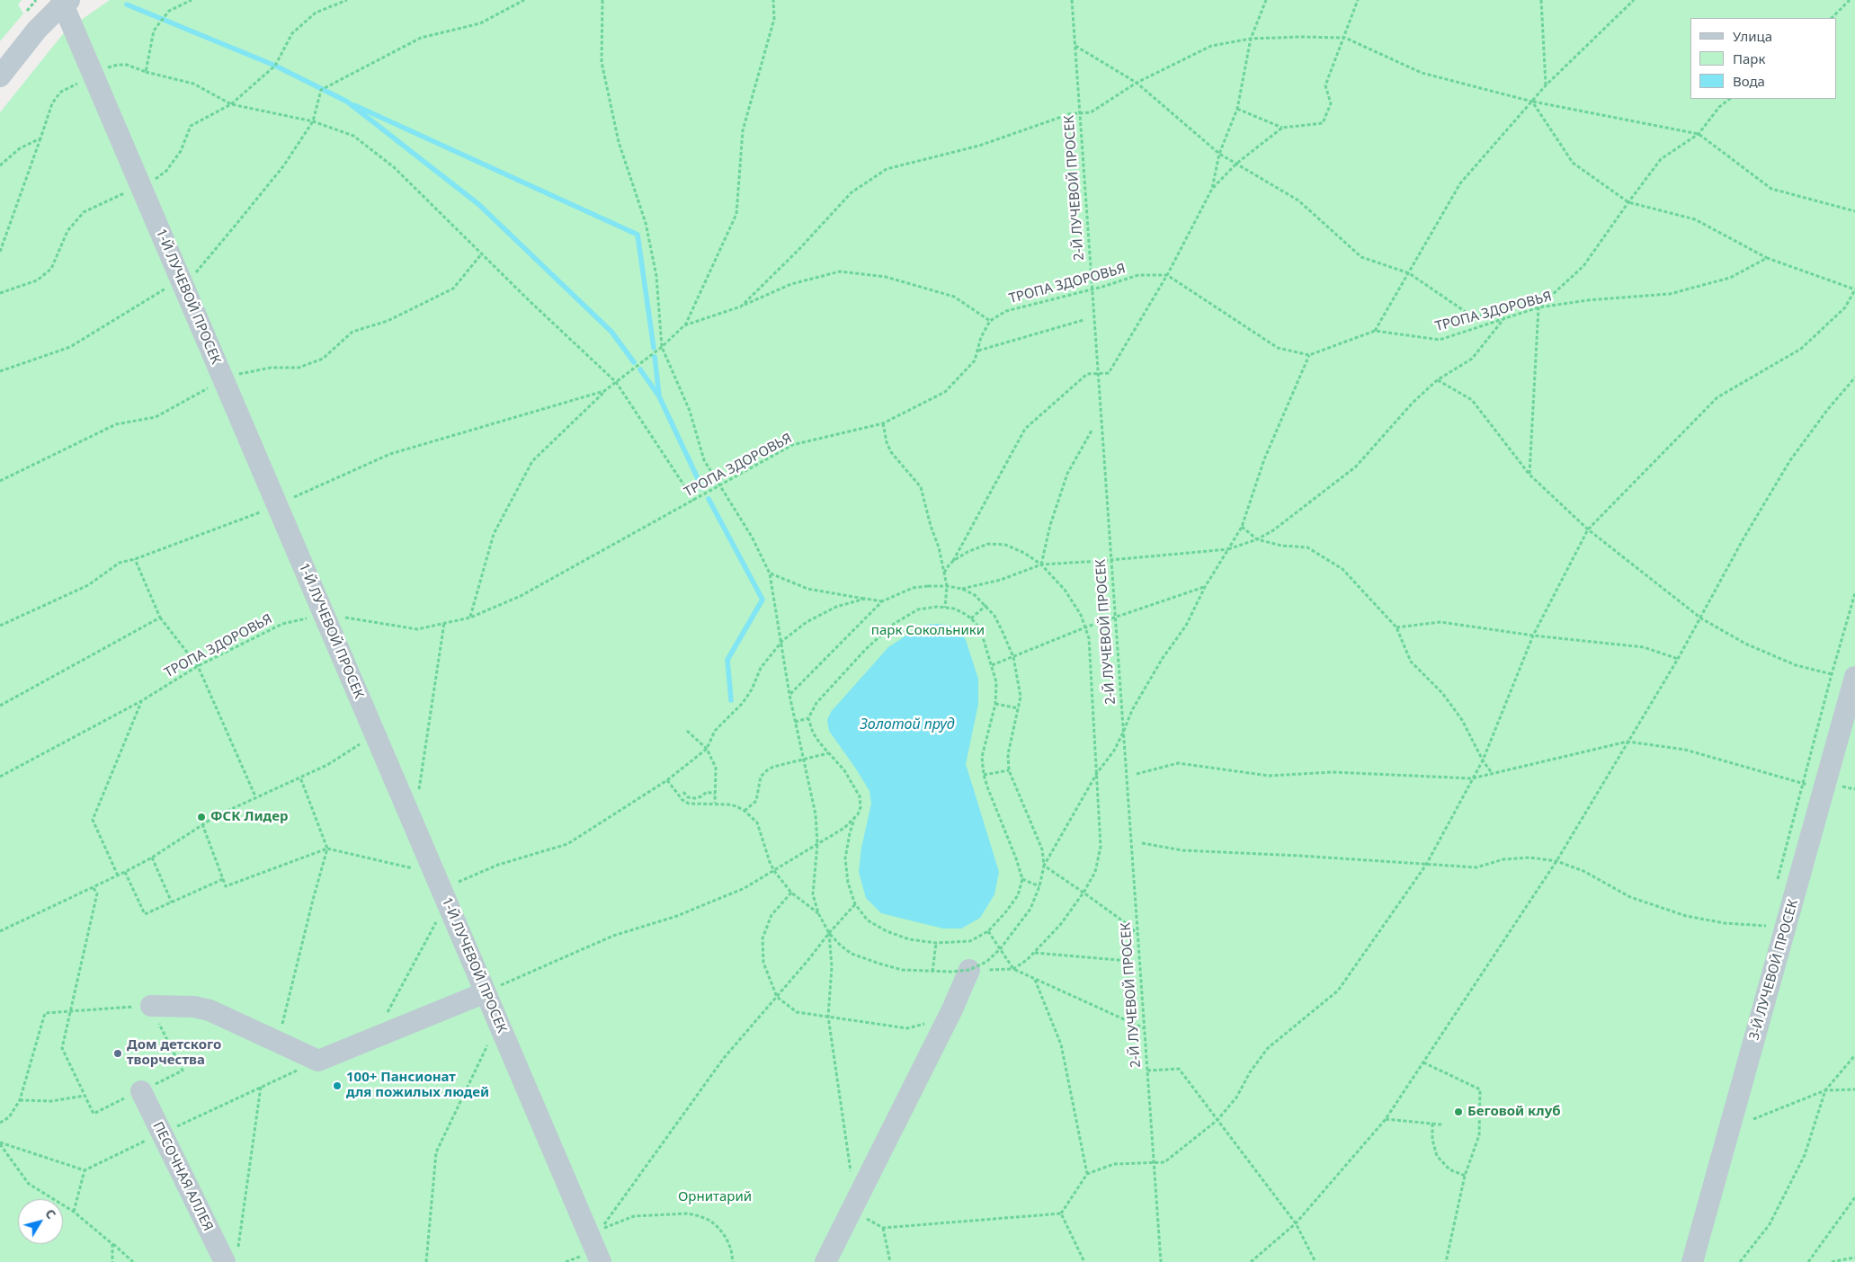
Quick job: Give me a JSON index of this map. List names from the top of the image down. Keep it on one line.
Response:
{"streets":{"street":["1-Й ЛУЧЕВОЙ ПРОСЕК","3-Й ЛУЧЕВОЙ ПРОСЕК","ПЕСОЧНАЯ АЛЛЕЯ"],"path":["2-Й ЛУЧЕВОЙ ПРОСЕК","ТРОПА ЗДОРОВЬЯ"]},"crossings":[["2-Й ЛУЧЕВОЙ ПРОСЕК","ТРОПА ЗДОРОВЬЯ"],["ТРОПА ЗДОРОВЬЯ","1-Й ЛУЧЕВОЙ ПРОСЕК"]],"water":["Золотой пруд"],"parks":["парк Сокольники","Орнитарий"],"places":["ФСК Лидер","Дом детского творчества","100+ Пансионат для пожилых людей","Беговой клуб"],"legend":["Улица","Парк","Вода"],"north":"top right"}
